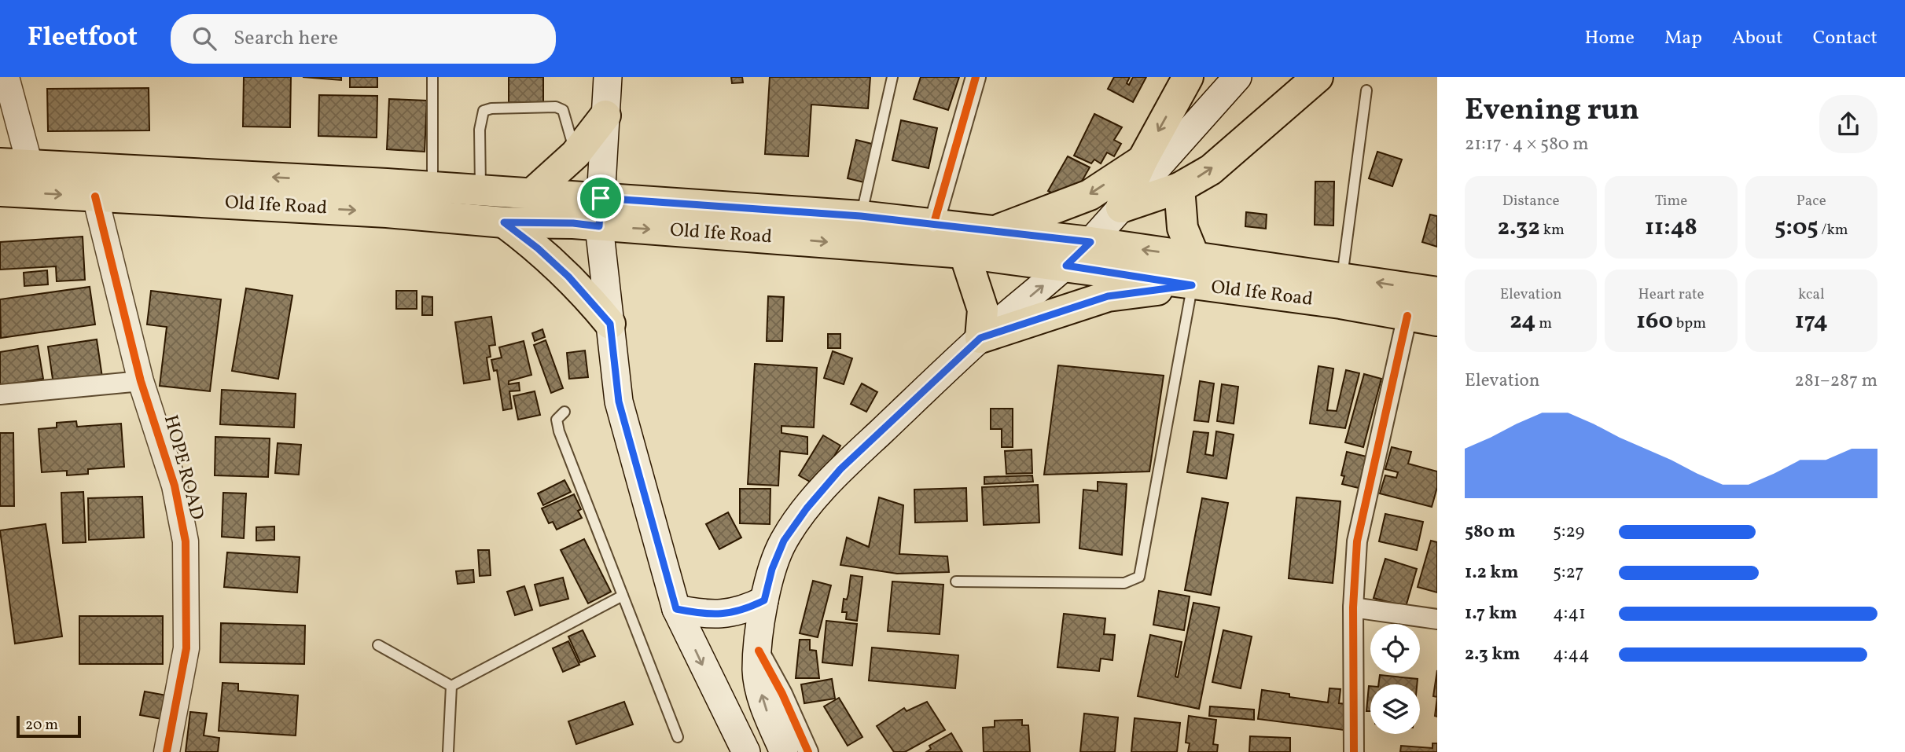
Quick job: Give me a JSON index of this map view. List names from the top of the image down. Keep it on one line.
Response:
{"streets":{"main road":["Old Ife Road"],"street":["HOPE ROAD"]},"crossings":[["Old Ife Road","HOPE ROAD"]],"scale_bar":"20 m","page":{"header":"Fleetfoot","search":"Search here","nav":["Home","Map","About","Contact"],"heading":["Evening run","21:17 · 4 × 580 m"],"stats":[["Distance","2.32 km"],["Time","11:48"],["Pace","5:05 /km"],["Elevation","24 m"],["Heart rate","160 bpm"],["kcal","174"]],"chart":["Elevation","281–287 m"],"list":[{"name":"580 m","note":"5:29"},{"name":"1.2 km","note":"5:27"},{"name":"1.7 km","note":"4:41"},{"name":"2.3 km","note":"4:44"}],"scale":"20 m"}}
